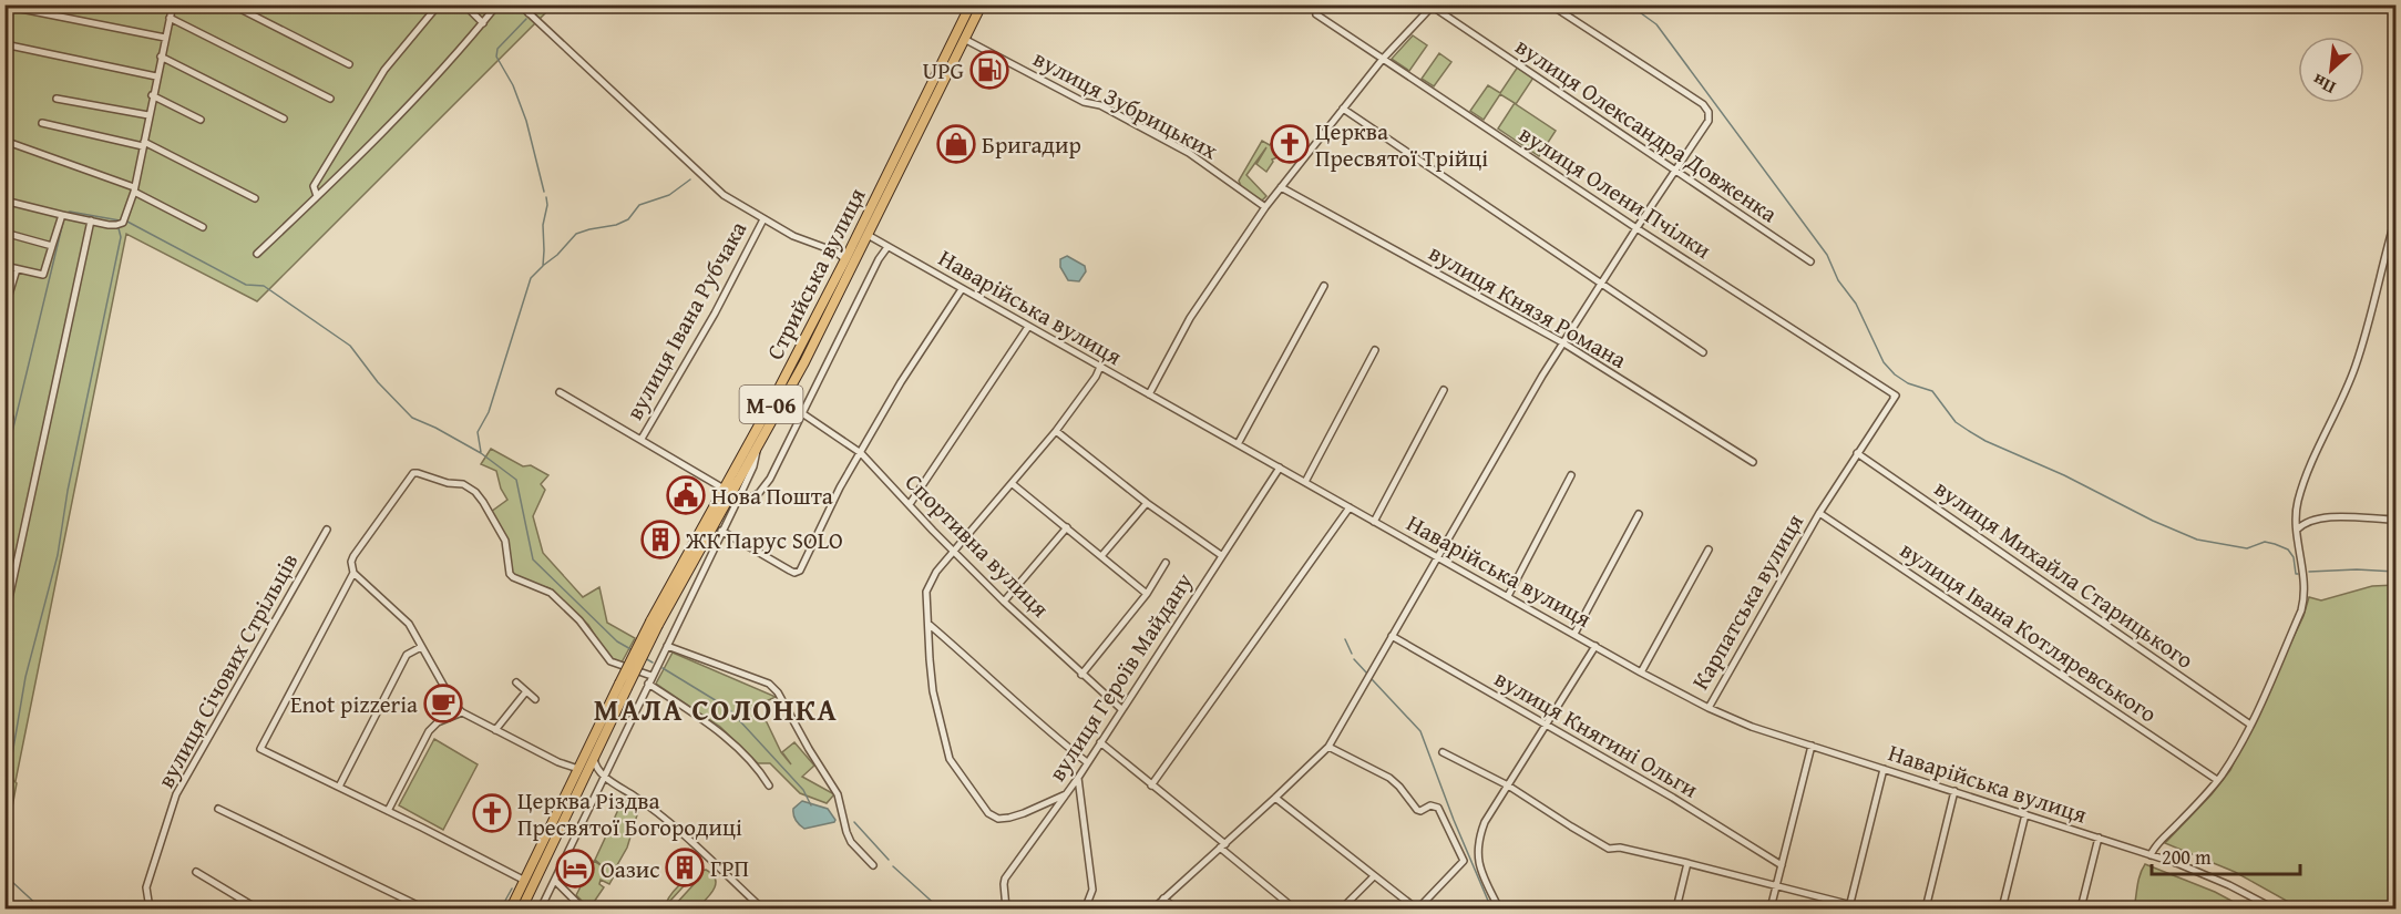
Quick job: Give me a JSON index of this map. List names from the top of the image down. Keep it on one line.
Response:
{"streets":{"highway":["Стрийська вулиця","М-06"],"street":["вулиця Зубрицьких","вулиця Олександра Довженка","вулиця Олени Пчілки","вулиця Князя Романа","Наварійська вулиця","вулиця Івана Рубчака","Спортивна вулиця","вулиця Михайла Старицького","Карпатська вулиця","вулиця Івана Котляревського","вулиця Січових Стрільців","вулиця Героїв Майдану","вулиця Княгині Ольги"]},"crossings":[["вулиця Зубрицьких","Стрийська вулиця"],["вулиця Олени Пчілки","Карпатська вулиця"],["Стрийська вулиця","Наварійська вулиця"],["Стрийська вулиця","вулиця Івана Рубчака"],["Наварійська вулиця","Карпатська вулиця"],["Наварійська вулиця","вулиця Героїв Майдану"],["Спортивна вулиця","вулиця Героїв Майдану"],["вулиця Михайла Старицького","Карпатська вулиця"],["Карпатська вулиця","вулиця Івана Котляревського"]],"districts":["МАЛА СОЛОНКА"],"places":{"fuel station":["UPG"],"shop":["Бригадир"],"church":["Церква Пресвятої Трійці","Церква Різдва Пресвятої Богородиці"],"public building":["Нова Пошта"],"building":["ЖК Парус SOLO","ГРП"],"cafe":["Enot pizzeria"],"hotel":["Оазис"]},"scale_bar":"200 m","north":"bottom left"}
